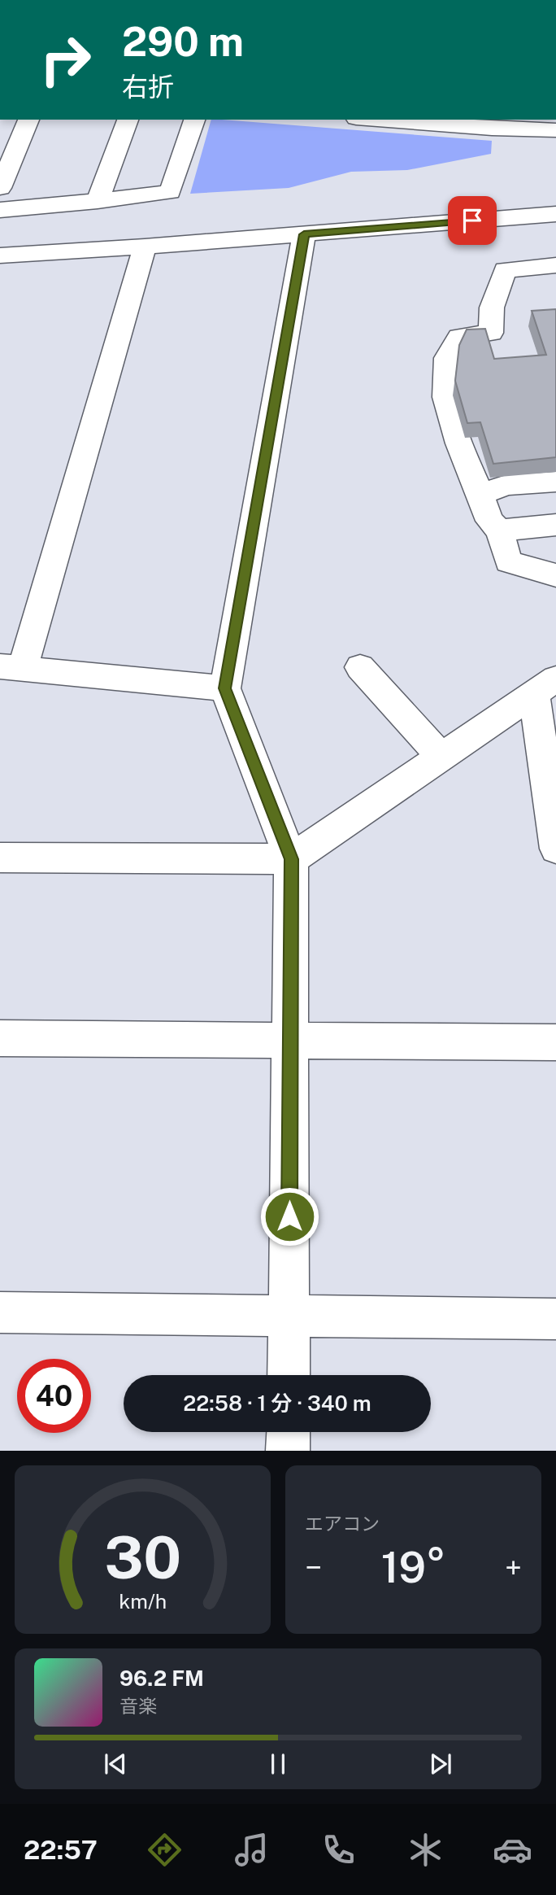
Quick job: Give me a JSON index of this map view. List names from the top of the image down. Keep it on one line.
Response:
{"page":{"turn":["290 m","右折"],"limit":"40","trip":"22:58 · 1 分 · 340 m","tile":"エアコン","heat":["−","19°","+"],"song":["96.2 FM","音楽"],"tabs":"22:57","gauge":["30","km/h"]}}
